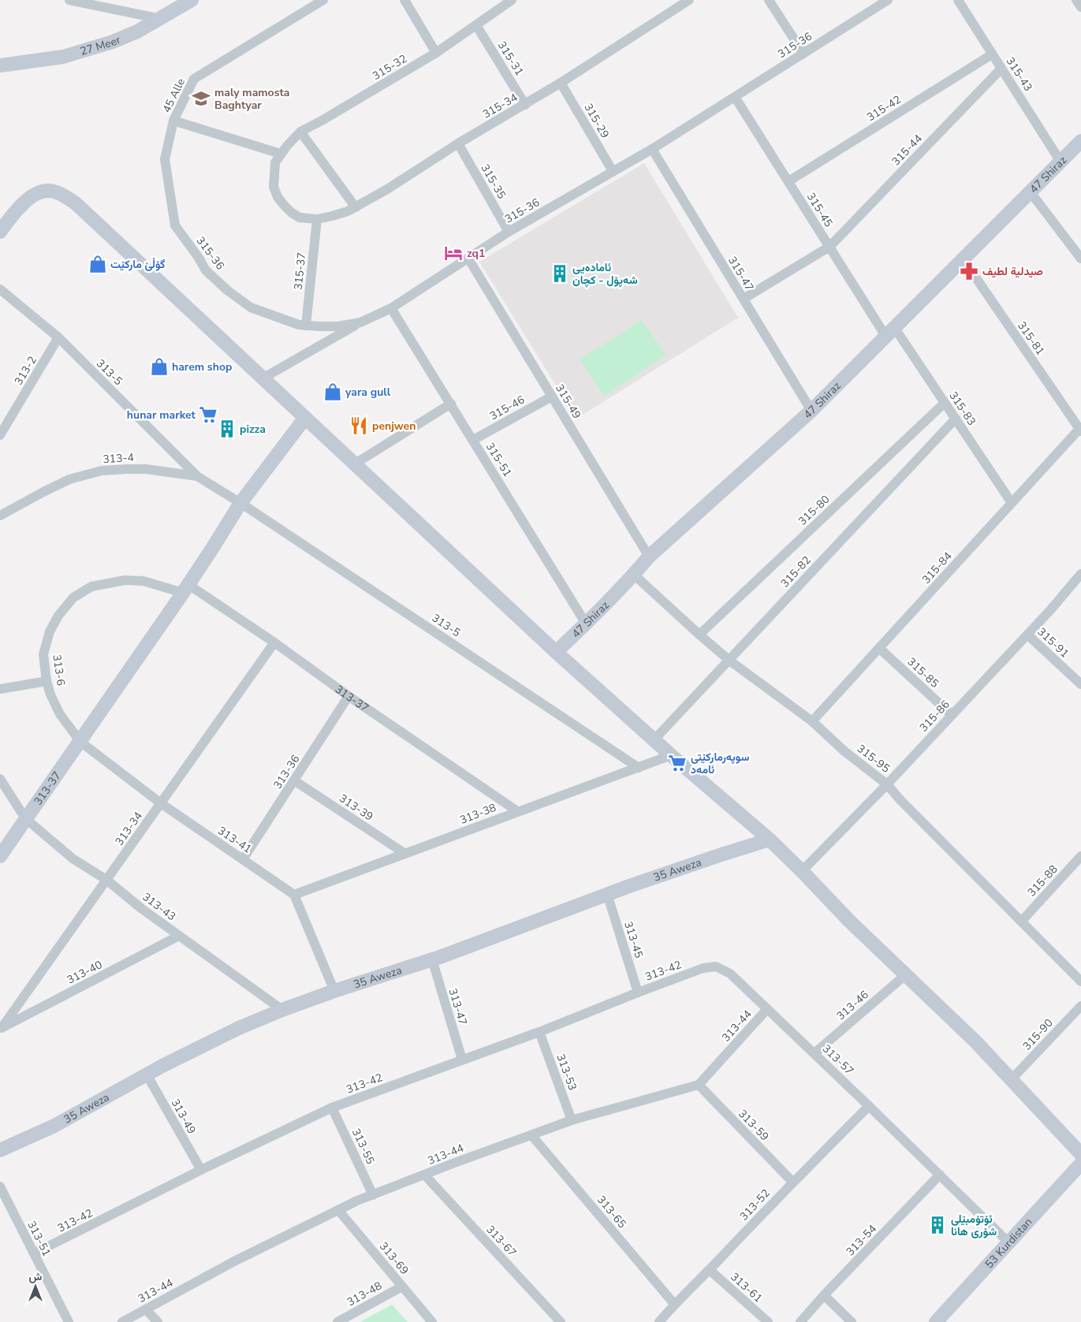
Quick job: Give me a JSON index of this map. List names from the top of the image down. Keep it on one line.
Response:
{"streets":{"street":["27 Meer","315-36","315-31","315-32","315-43","45 Alle","315-34","315-42","315-29","315-44","47 Shiraz","315-35","315-45","315-37","315-47","315-81","313-2","313-5","315-49","315-46","315-83","313-4","315-51","315-80","315-84","315-82","315-91","313-6","315-85","313-37","315-86","315-95","313-36","313-39","313-38","313-34","313-41","35 Aweza","315-88","313-43","313-45","313-42","313-40","313-46","313-47","313-44","315-90","313-57","313-53","313-49","313-59","313-55","313-52","313-65","313-51","313-54","313-67","53 Kurdistan","313-69","313-61","313-48"]},"crossings":[["315-36","45 Alle"],["315-36","315-29"],["315-36","315-35"],["315-36","315-45"],["315-36","315-37"],["315-36","315-47"],["315-36","315-49"],["315-36","315-51"],["315-31","315-32"],["315-31","315-34"],["315-43","315-42"],["315-43","315-44"],["315-43","47 Shiraz"],["315-34","315-29"],["315-34","315-35"],["315-34","315-37"],["315-42","315-45"],["315-44","315-45"],["315-44","315-47"],["47 Shiraz","315-45"],["47 Shiraz","315-47"],["47 Shiraz","315-81"],["47 Shiraz","315-49"],["47 Shiraz","315-83"],["47 Shiraz","315-51"],["47 Shiraz","315-95"],["315-45","315-83"],["315-81","315-84"],["313-2","313-5"],["313-5","313-4"],["313-5","313-37"],["313-5","313-38"],["315-49","315-46"],["315-46","315-51"],["315-83","315-80"],["315-83","315-84"],["315-83","315-82"],["313-4","313-37"],["315-80","315-95"],["315-84","315-85"],["315-84","315-95"],["315-82","315-95"],["315-91","315-86"],["313-6","313-37"],["313-6","313-41"],["315-85","315-86"],["313-37","313-36"],["313-37","313-38"],["313-37","313-34"],["313-37","313-41"],["313-37","313-43"],["315-86","315-95"],["315-95","315-88"],["313-36","313-39"],["313-36","313-41"],["313-39","313-38"],["313-38","313-41"],["313-34","313-41"],["313-34","313-43"],["313-34","313-40"],["35 Aweza","313-43"],["35 Aweza","313-45"],["35 Aweza","313-47"],["35 Aweza","313-49"],["313-43","313-40"],["313-45","313-42"],["313-42","313-47"],["313-42","313-57"],["313-42","313-53"],["313-42","313-49"],["313-42","313-55"],["313-42","313-51"],["313-46","313-57"],["313-44","313-57"],["313-44","313-53"],["313-44","313-59"],["313-44","313-55"],["313-44","313-65"],["313-44","313-67"],["313-44","313-69"],["313-57","313-52"],["313-57","313-54"],["313-57","53 Kurdistan"],["313-59","313-52"],["313-52","313-65"],["313-52","313-61"],["313-69","313-48"]],"places":{"school or university":["maly mamosta Baghtyar"],"hotel":["zq1"],"shop":["گۆڵێ مارکێت","harem shop","yara gull"],"pharmacy":["صیدلیة لطیف"],"building":["ئامادەیی شەپۆل - کچان","pizza","ئۆتۆمبێلی شۆری هانا"],"supermarket":["hunar market","سوپەرمارکێتی ئامەد"],"restaurant":["penjwen"]},"north":"top"}
